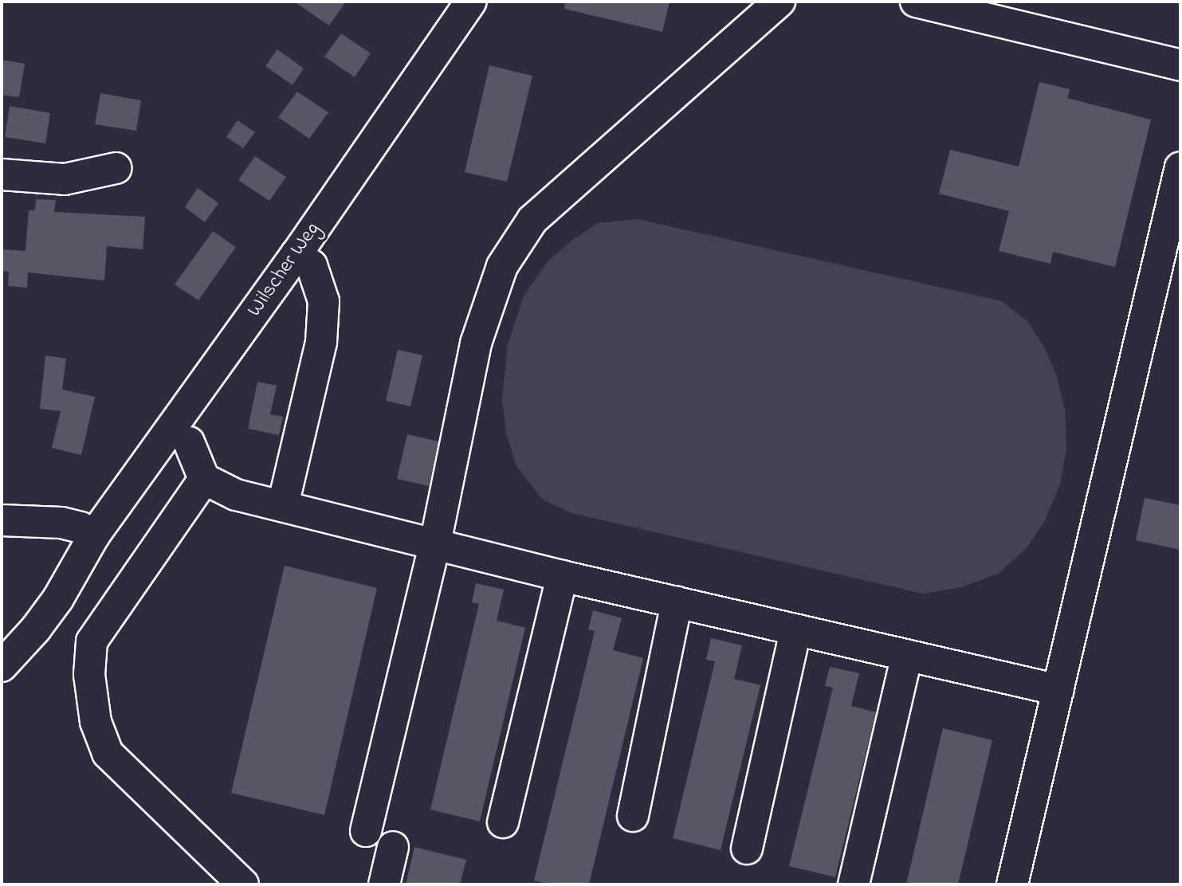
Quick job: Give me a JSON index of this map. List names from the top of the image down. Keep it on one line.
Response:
{"streets":{"street":["Wilscher Weg"]}}
